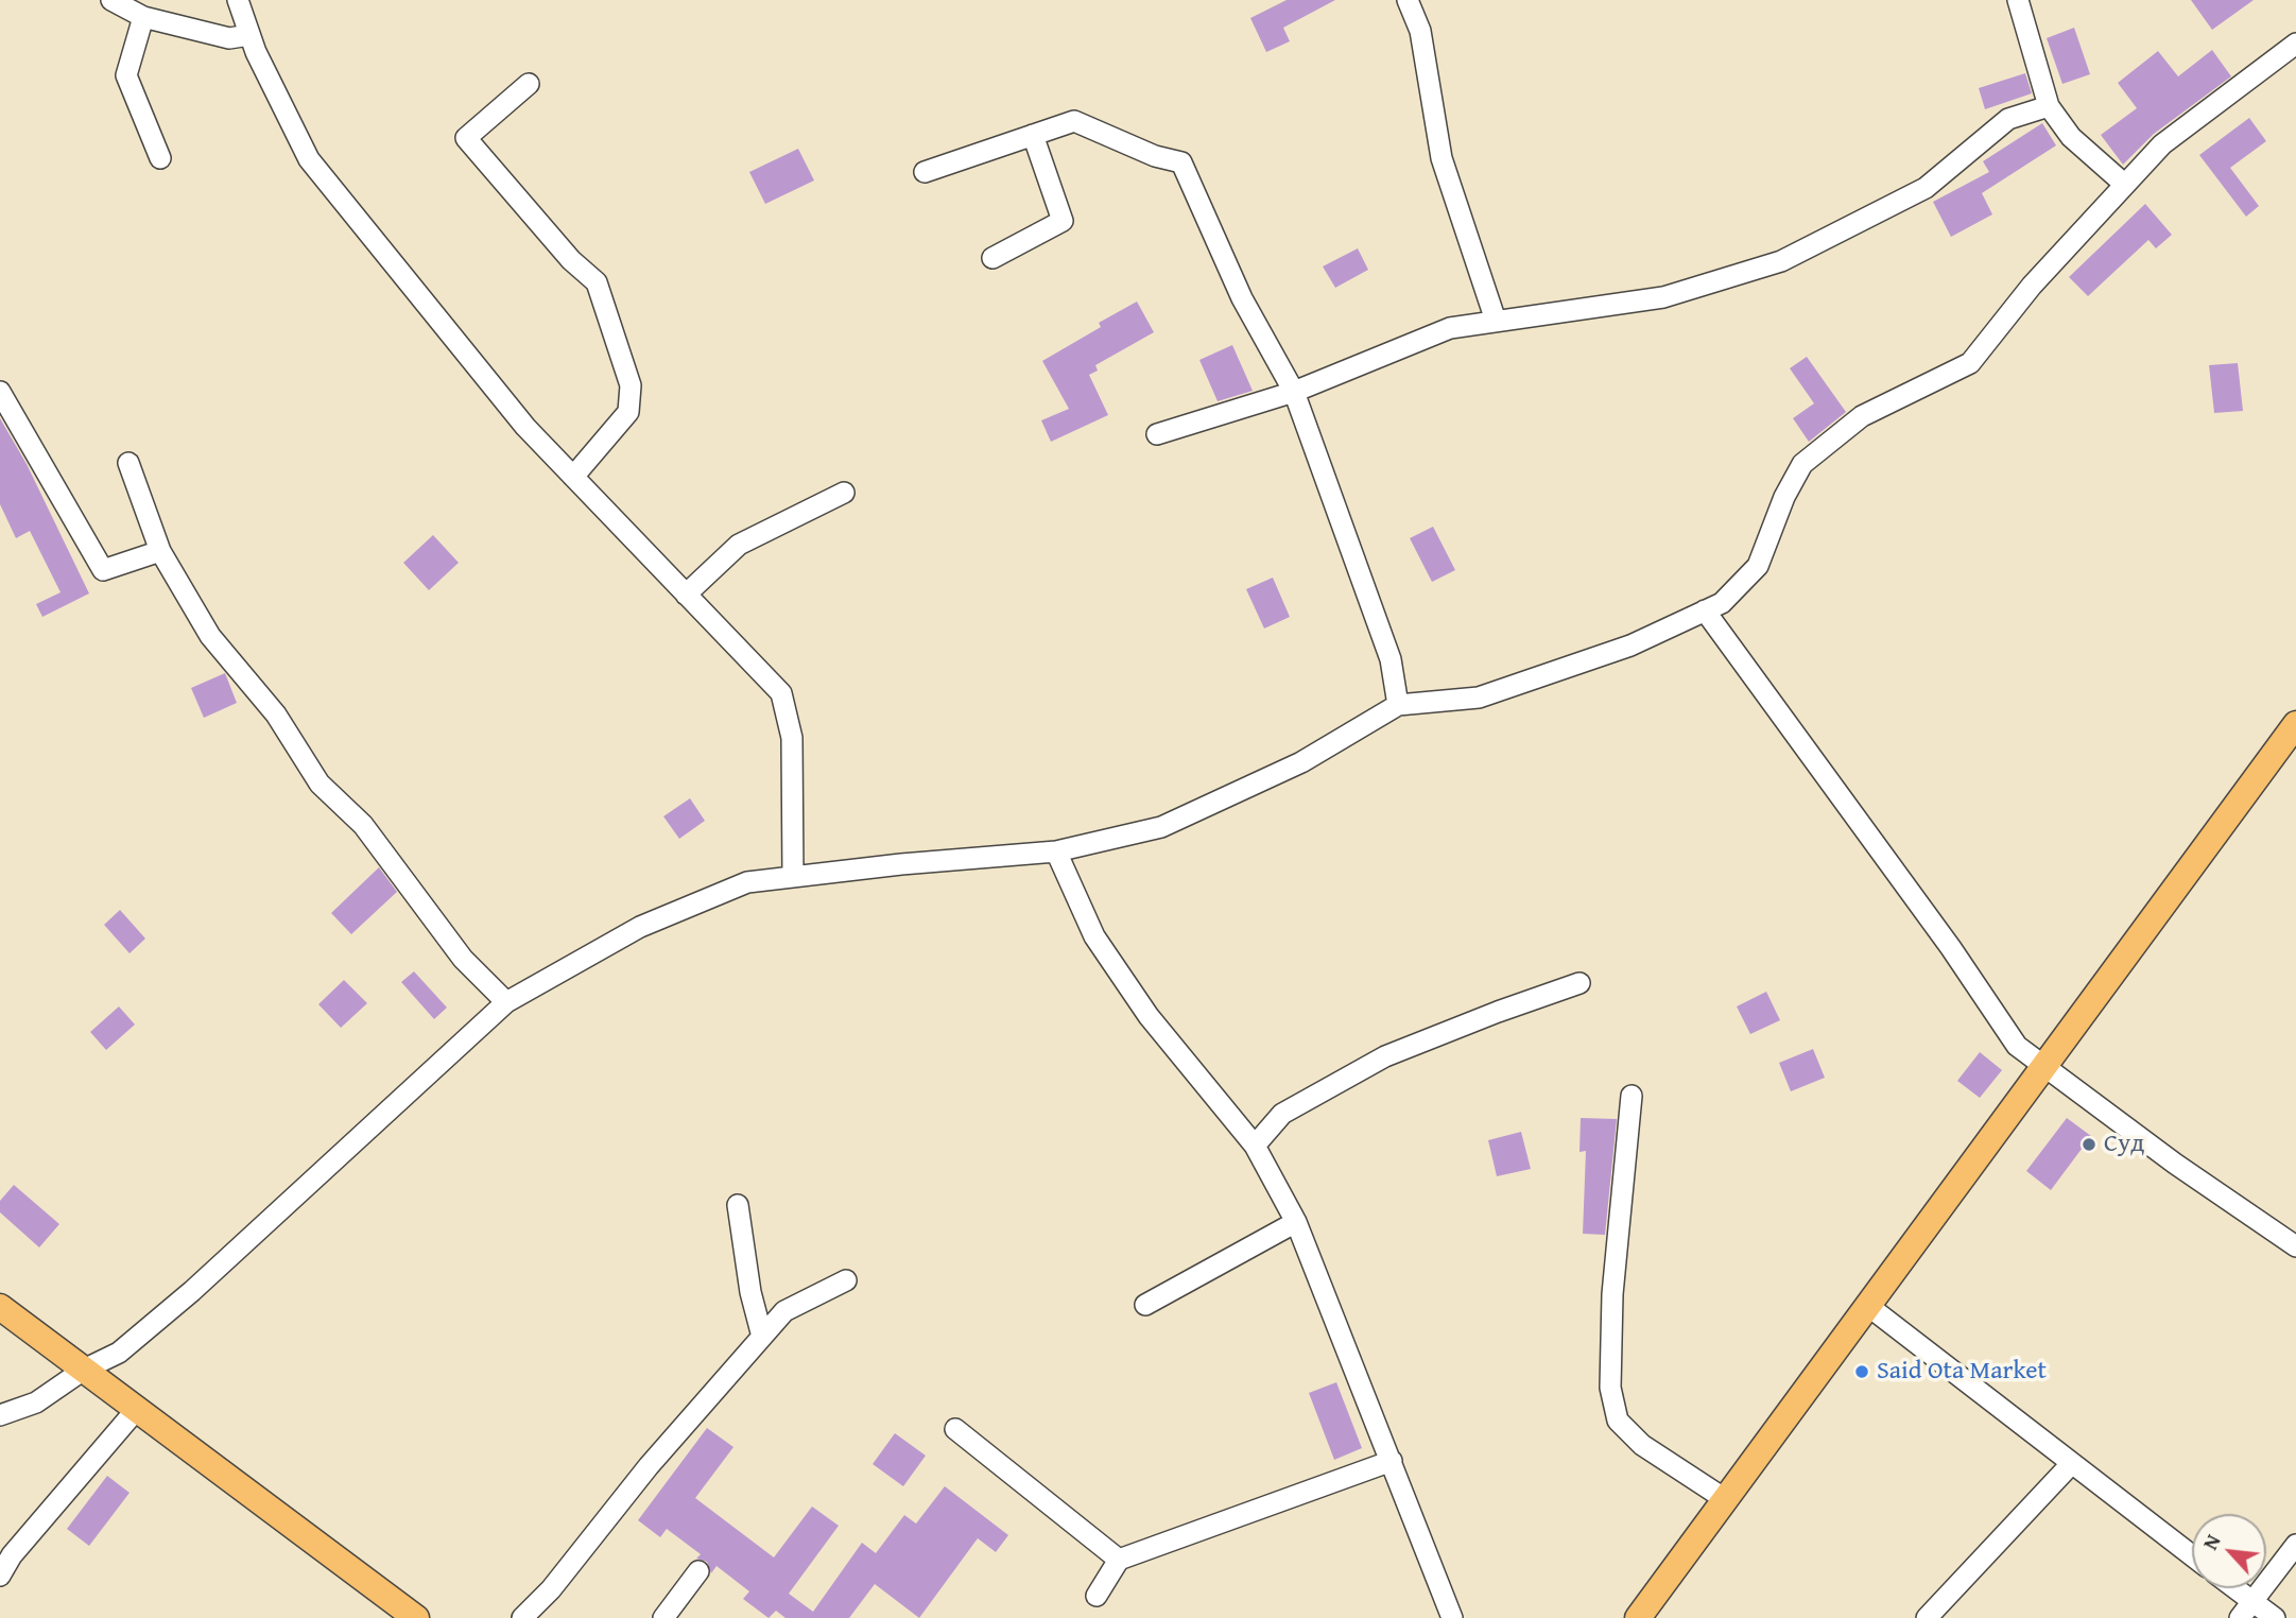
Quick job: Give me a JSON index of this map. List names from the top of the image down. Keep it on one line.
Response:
{"places":["Суд","Said Ota Market"],"north":"top left"}
